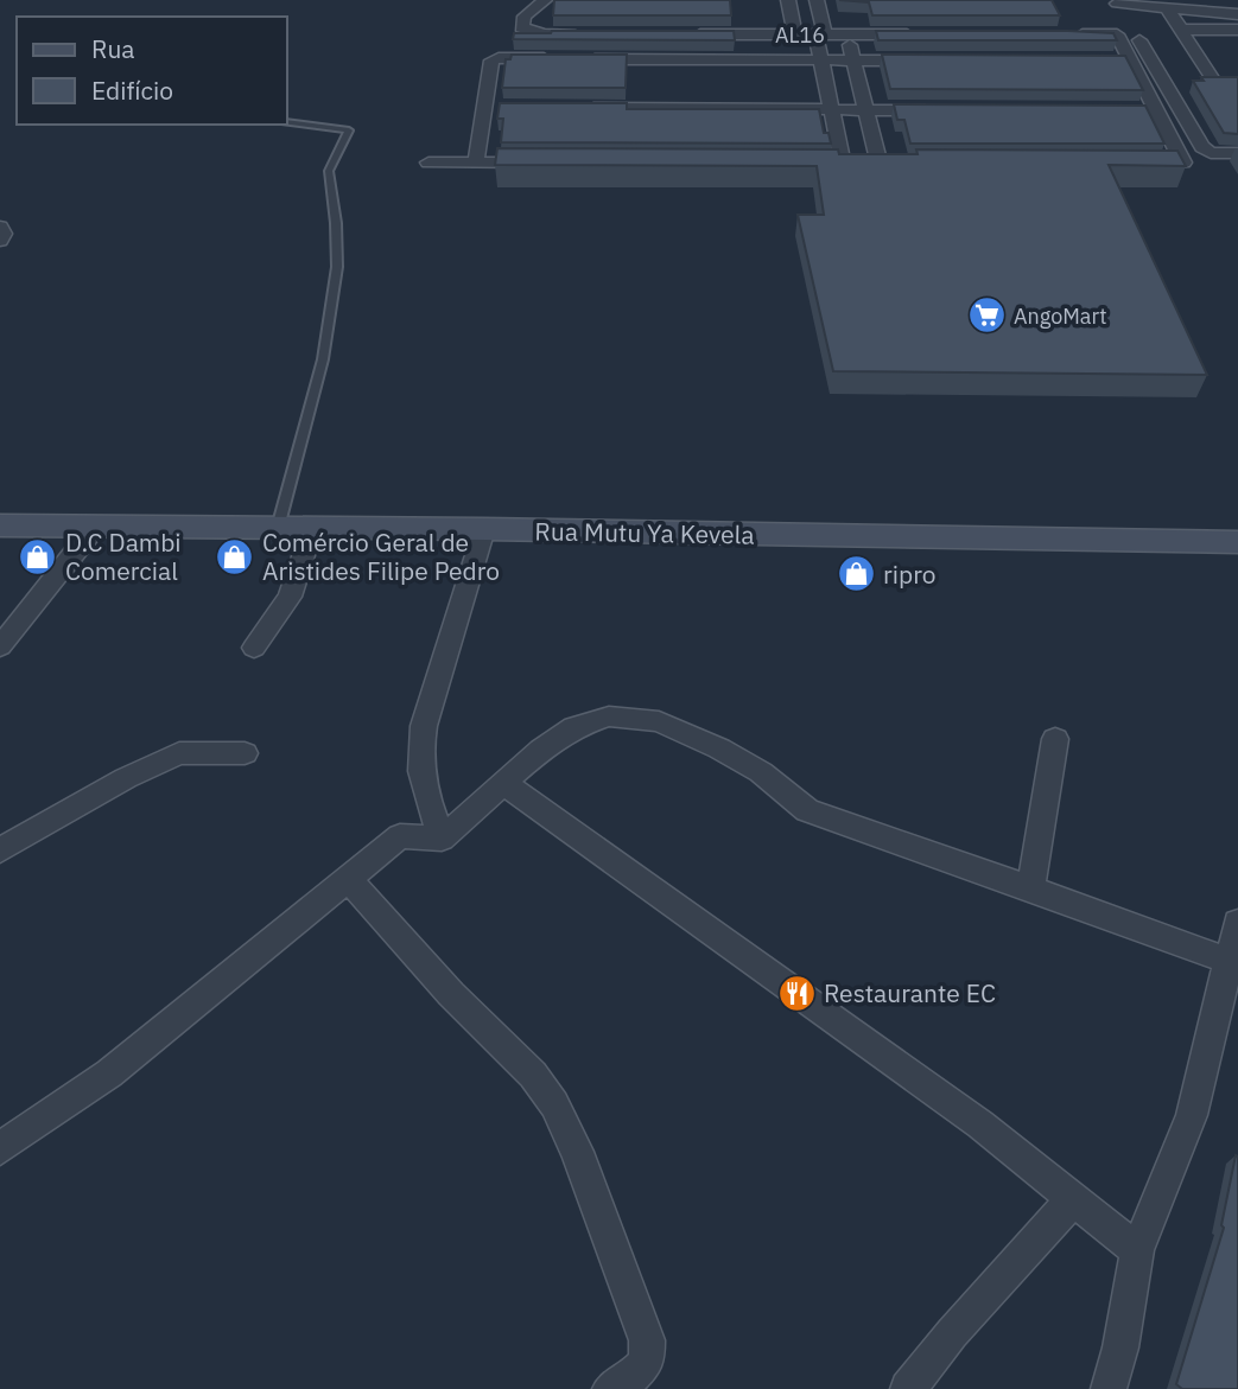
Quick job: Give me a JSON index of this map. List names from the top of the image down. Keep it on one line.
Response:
{"streets":{"main road":["Rua Mutu Ya Kevela"],"street":["AL16"]},"places":{"supermarket":["AngoMart"],"shop":["D.C Dambi Comercial","Comércio Geral de Aristides Filipe Pedro","ripro"],"restaurant":["Restaurante EC"]},"legend":["Rua","Edifício"]}
